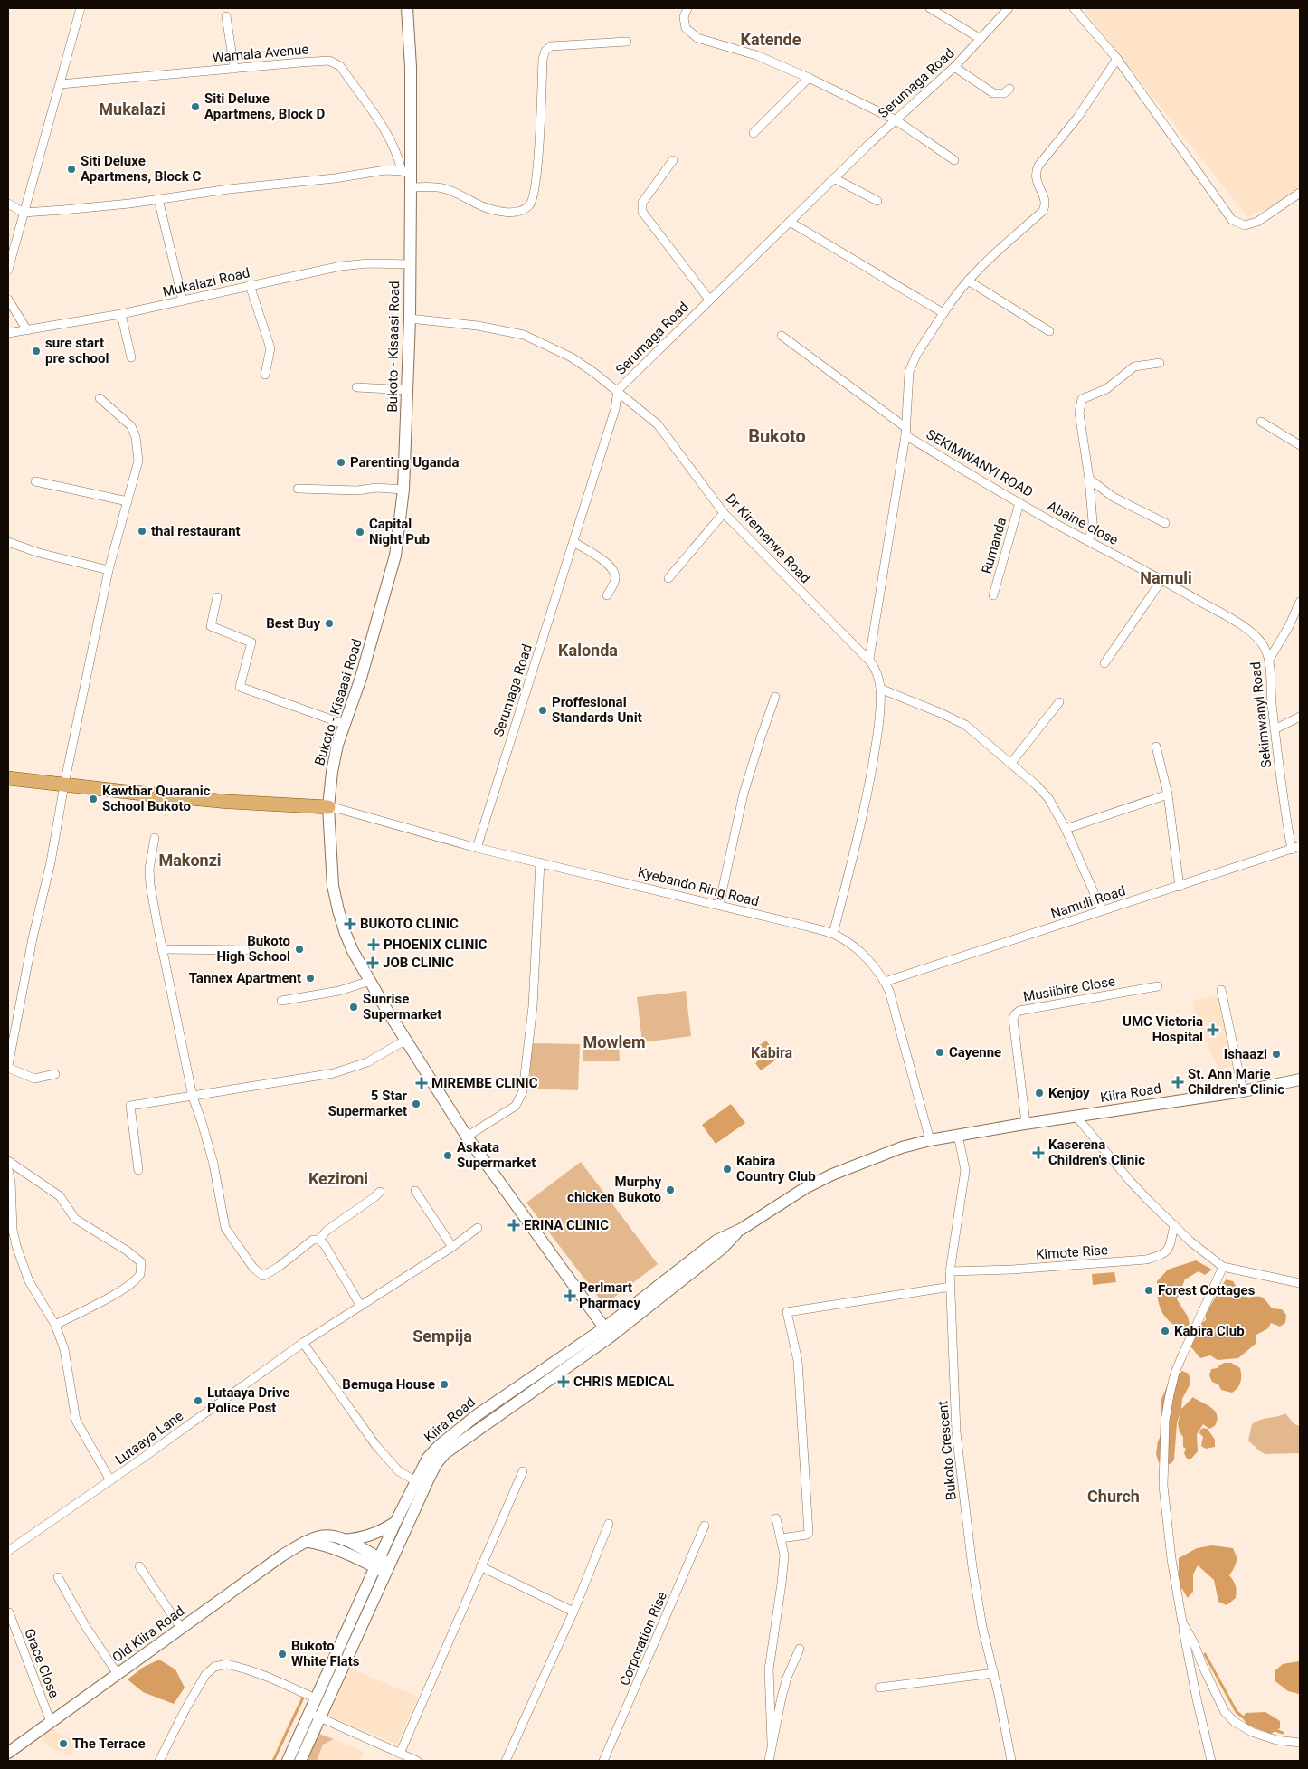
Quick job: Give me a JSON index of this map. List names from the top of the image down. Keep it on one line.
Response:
{"streets":{"main road":["Bukoto - Kisaasi Road","Kiira Road","Old Kiira Road"],"street":["Wamala Avenue","Serumaga Road","Mukalazi Road","SEKIMWANYI ROAD","Abaine close","Dr Kiremerwa Road","Rumanda","Sekimwanyi Road","Kyebando Ring Road","Namuli Road","Musiibire Close","Kimote Rise","Lutaaya Lane","Bukoto Crescent","Corporation Rise","Grace Close"]},"crossings":[["Wamala Avenue","Bukoto - Kisaasi Road"],["Serumaga Road","Dr Kiremerwa Road"],["Serumaga Road","Kyebando Ring Road"],["Mukalazi Road","Bukoto - Kisaasi Road"],["Bukoto - Kisaasi Road","Dr Kiremerwa Road"],["Bukoto - Kisaasi Road","Kyebando Ring Road"],["Bukoto - Kisaasi Road","Kiira Road"],["SEKIMWANYI ROAD","Abaine close"],["Abaine close","Rumanda"],["Abaine close","Sekimwanyi Road"],["Sekimwanyi Road","Namuli Road"],["Kyebando Ring Road","Namuli Road"],["Kyebando Ring Road","Kiira Road"],["Musiibire Close","Kiira Road"],["Kiira Road","Bukoto Crescent"],["Kiira Road","Old Kiira Road"],["Kimote Rise","Bukoto Crescent"],["Old Kiira Road","Grace Close"]],"districts":["Katende","Mukalazi","Bukoto","Namuli","Kalonda","Makonzi","Mowlem","Kabira","Kezironi","Sempija","Church"],"places":{"other":["Siti Deluxe Apartmens, Block D","Siti Deluxe Apartmens, Block C","sure start pre school","Parenting Uganda","thai restaurant","Capital Night Pub","Best Buy","Proffesional Standards Unit","Kawthar Quaranic School Bukoto","Bukoto High School","Tannex Apartment","Sunrise Supermarket","Cayenne","Ishaazi","Kenjoy","5 Star Supermarket","Askata Supermarket","Kabira Country Club","Murphy chicken Bukoto","Forest Cottages","Kabira Club","Bemuga House","Lutaaya Drive Police Post","Bukoto White Flats","The Terrace"],"health":["BUKOTO CLINIC","PHOENIX CLINIC","JOB CLINIC","UMC Victoria Hospital","St. Ann Marie Children's Clinic","MIREMBE CLINIC","Kaserena Children's Clinic","ERINA CLINIC","Perlmart Pharmacy","CHRIS MEDICAL"]}}
